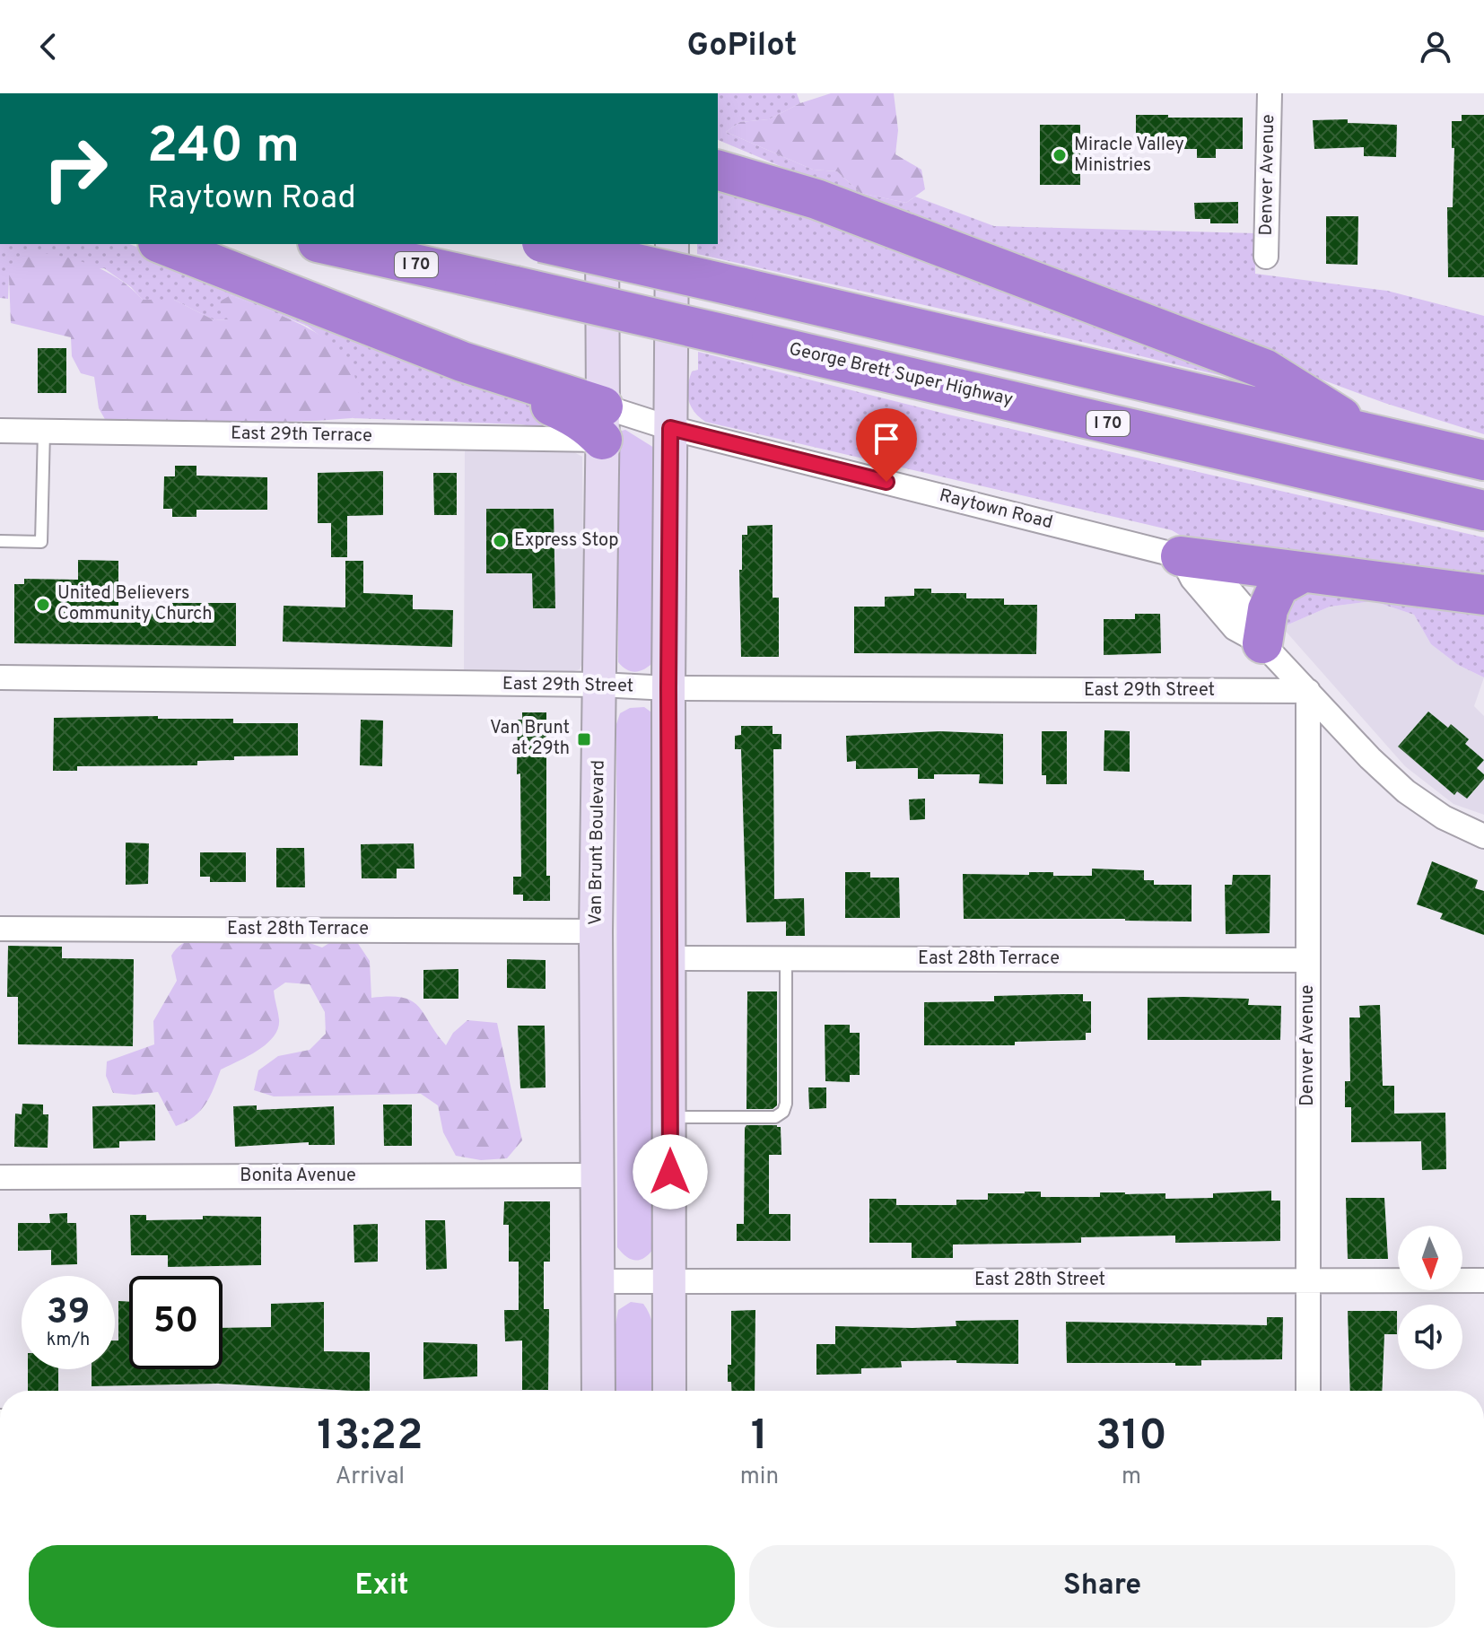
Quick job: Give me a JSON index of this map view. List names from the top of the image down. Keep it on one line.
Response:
{"streets":{"highway":["I 70","George Brett Super Highway"],"main road":["Van Brunt Boulevard"],"street":["Denver Avenue","East 29th Terrace","Raytown Road","East 29th Street","East 28th Terrace","Bonita Avenue","East 28th Street"]},"crossings":[["Denver Avenue","Raytown Road"],["Denver Avenue","East 29th Street"],["Denver Avenue","East 28th Terrace"],["Denver Avenue","East 28th Street"],["East 29th Terrace","Raytown Road"],["East 29th Terrace","Van Brunt Boulevard"],["Raytown Road","East 29th Street"],["Raytown Road","Van Brunt Boulevard"],["East 29th Street","Van Brunt Boulevard"],["Van Brunt Boulevard","East 28th Terrace"],["Van Brunt Boulevard","Bonita Avenue"],["Van Brunt Boulevard","East 28th Street"]],"places":{"other":["Miracle Valley Ministries","Express Stop","United Believers Community Church"],"transit":["Van Brunt at 29th"]},"north":"bottom","page":{"header":"GoPilot","turn":["240 m","Raytown Road"],"speed":"39 km/h","limit":"50","eta":["13:22","Arrival","1","min","310","m"],"buttons":["Exit","Share"]}}
